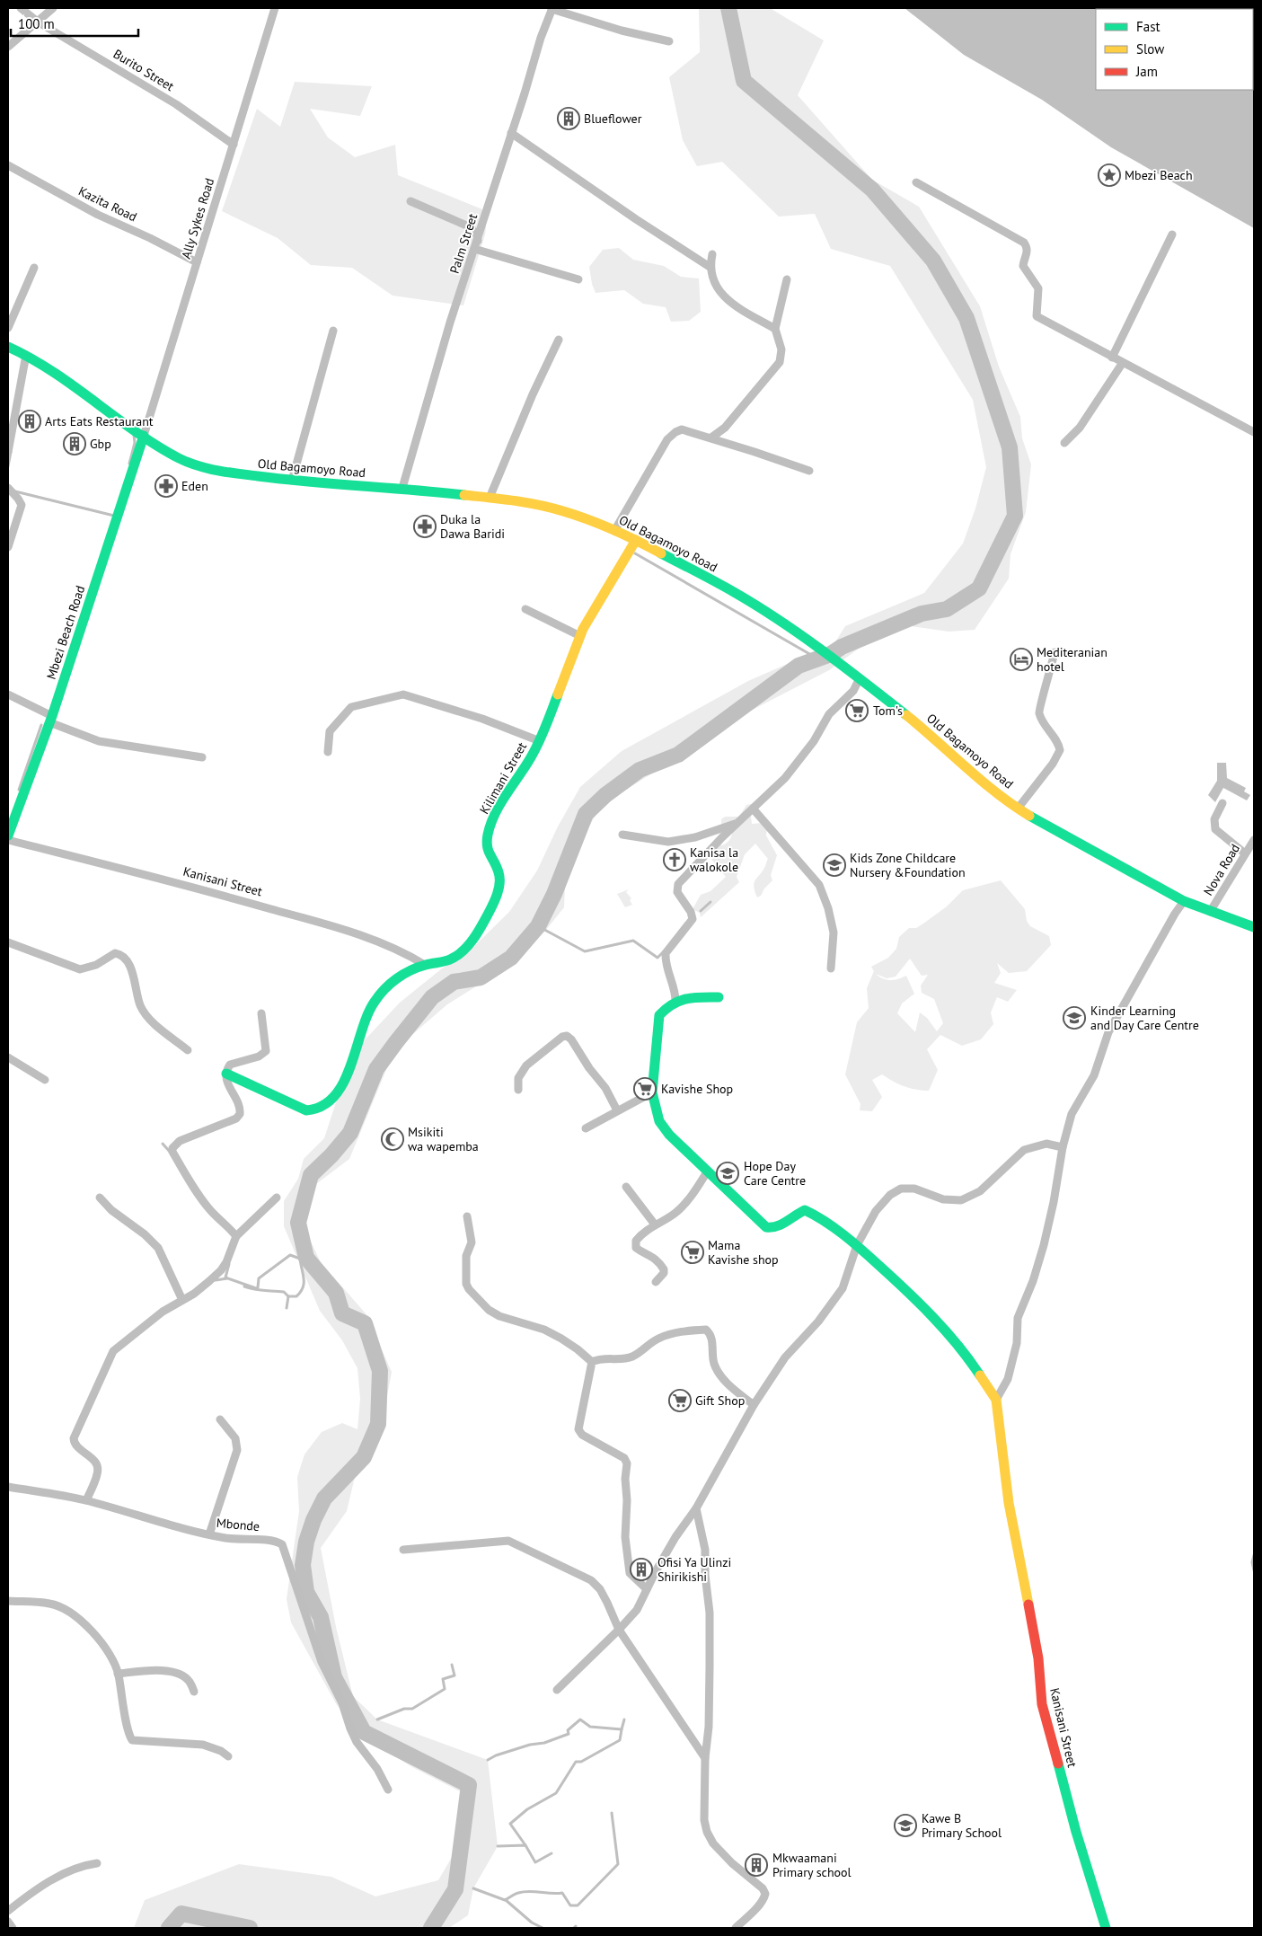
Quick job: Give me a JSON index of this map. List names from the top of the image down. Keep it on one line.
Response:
{"streets":{"street":["Burito Street","Kazita Road","Ally Sykes Road","Palm Street","Old Bagamoyo Road","Mbezi Beach Road","Kilimani Street","Nova Road","Kanisani Street","Mbonde"]},"crossings":[["Burito Street","Ally Sykes Road"],["Kazita Road","Ally Sykes Road"],["Ally Sykes Road","Old Bagamoyo Road"],["Ally Sykes Road","Mbezi Beach Road"],["Palm Street","Old Bagamoyo Road"],["Old Bagamoyo Road","Mbezi Beach Road"],["Old Bagamoyo Road","Kilimani Street"],["Old Bagamoyo Road","Nova Road"],["Kilimani Street","Kanisani Street"]],"places":{"building":["Blueflower","Arts Eats Restaurant","Gbp","Ofisi Ya Ulinzi Shirikishi","Mkwaamani Primary school"],"place":["Mbezi Beach"],"pharmacy":["Eden","Duka la Dawa Baridi"],"hotel":["Mediteranian hotel"],"supermarket":["Tom's","Kavishe Shop","Mama Kavishe shop","Gift Shop"],"church":["Kanisa la walokole"],"school or university":["Kids Zone Childcare Nursery &Foundation","Kinder Learning and Day Care Centre","Hope Day Care Centre","Kawe B Primary School"],"mosque":["Msikiti wa wapemba"]},"legend":["Fast","Slow","Jam"],"scale_bar":"100 m"}
